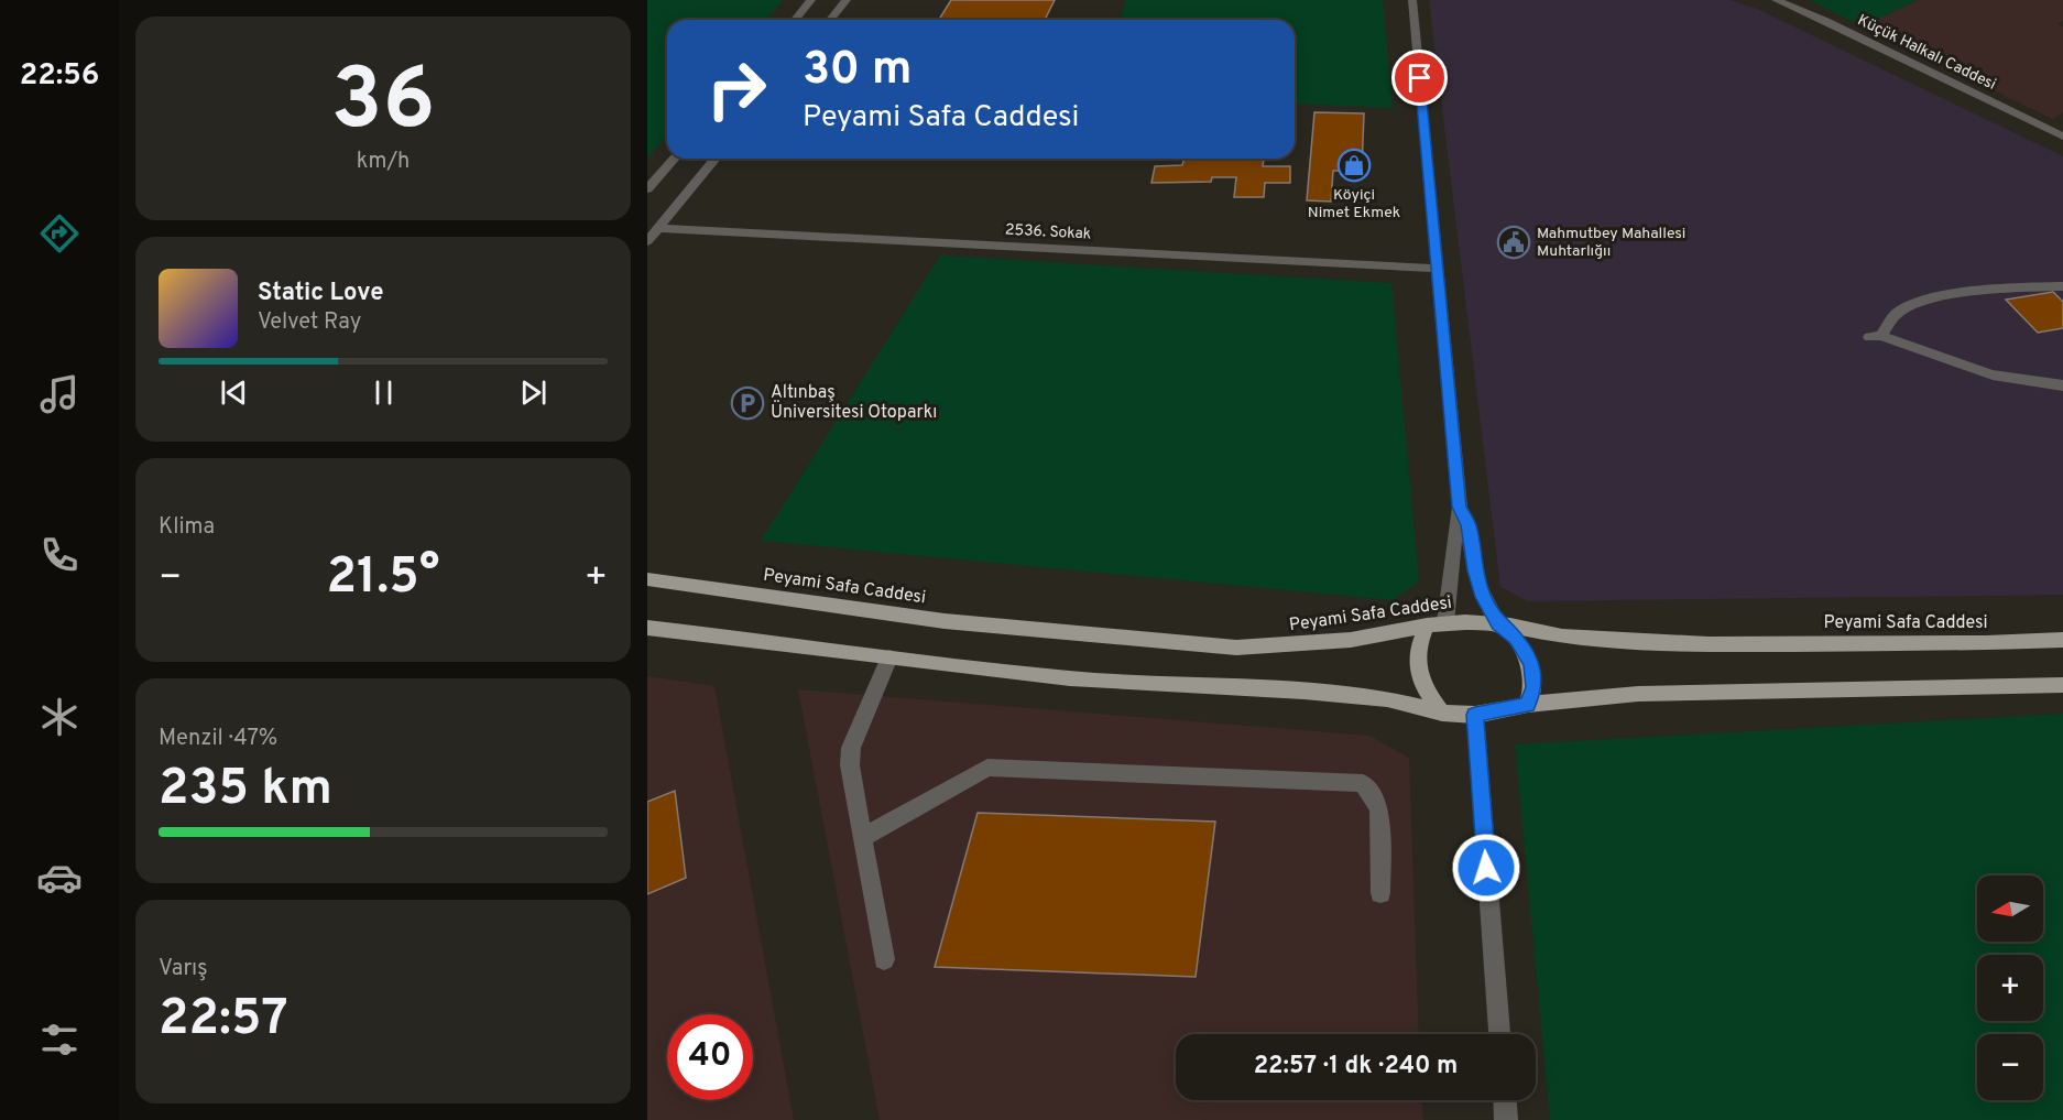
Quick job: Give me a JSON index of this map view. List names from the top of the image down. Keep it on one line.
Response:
{"streets":{"main road":["Peyami Safa Caddesi"],"street":["Küçük Halkalı Caddesi","2536. Sokak"]},"places":{"shop":["Köyiçi Nimet Ekmek"],"public building":["Mahmutbey Mahallesi Muhtarlığıı"],"parking":["Altınbaş Üniversitesi Otoparkı"]},"north":"left","page":{"tabs":"22:56","tile":[["36","km/h"],"Klima",["Menzil · 47%","235 km"],["Varış","22:57"]],"turn":["30 m","Peyami Safa Caddesi"],"song":["Static Love","Velvet Ray"],"heat":["−","21.5°","+"],"map_buttons":["+","−"],"limit":"40","trip":"22:57 · 1 dk · 240 m"}}
